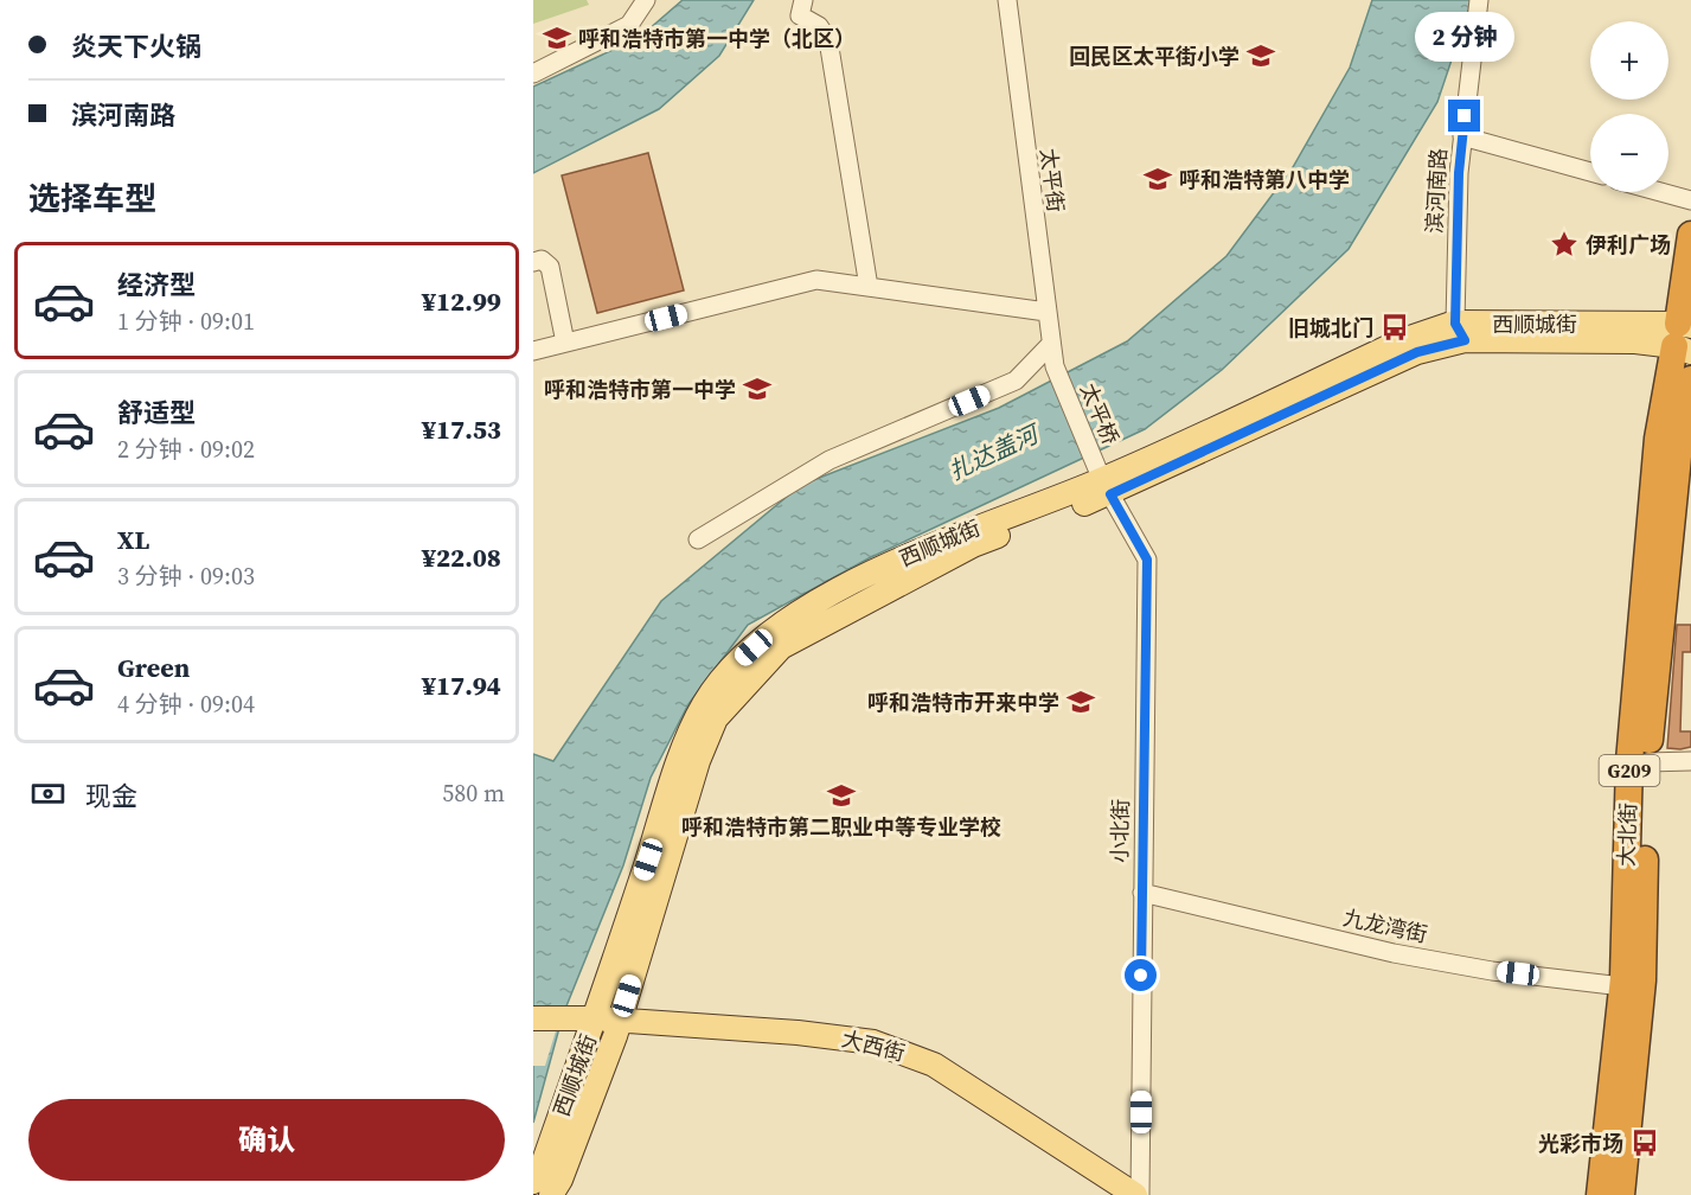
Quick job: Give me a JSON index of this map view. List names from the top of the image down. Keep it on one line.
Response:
{"streets":{"highway":["G209","大北街"],"main road":["西顺城街","大西街"],"street":["太平街","滨河南路","太平桥","小北街","九龙湾街"]},"crossings":[["太平街","太平桥"],["滨河南路","西顺城街"],["西顺城街","太平桥"],["西顺城街","G209"],["西顺城街","小北街"],["西顺城街","大北街"],["西顺城街","大西街"],["太平桥","小北街"],["G209","大北街"],["小北街","九龙湾街"],["小北街","大西街"],["大北街","九龙湾街"]],"water":["扎达盖河"],"places":{"school or university":["呼和浩特市第一中学（北区）","回民区太平街小学","呼和浩特第八中学","呼和浩特市第一中学","呼和浩特市开来中学","呼和浩特市第二职业中等专业学校"],"place":["伊利广场"],"bus stop":["旧城北门","光彩市场"]},"page":{"banner":["炎天下火锅","滨河南路"],"bubble":"2 分钟","map_buttons":["+","−"],"heading":"选择车型","list":[{"name":"经济型","note":"1 分钟 · 09:01","value":"¥12.99"},{"name":"舒适型","note":"2 分钟 · 09:02","value":"¥17.53"},{"name":"XL","note":"3 分钟 · 09:03","value":"¥22.08"},{"name":"Green","note":"4 分钟 · 09:04","value":"¥17.94"}],"pay":["现金","580 m"],"buttons":"确认"}}
